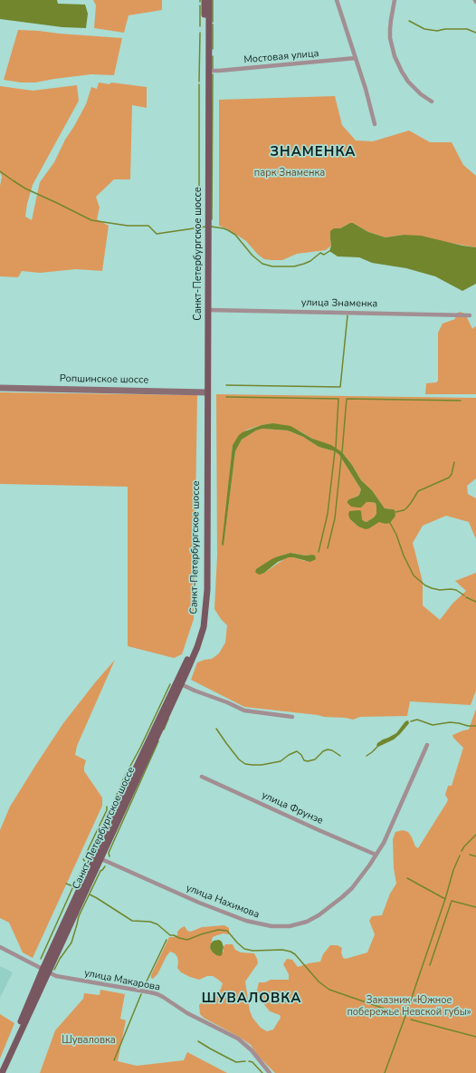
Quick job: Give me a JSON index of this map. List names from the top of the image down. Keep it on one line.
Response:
{"streets":{"main road":["Санкт-Петербургское шоссе","Ропшинское шоссе"],"street":["Мостовая улица","улица Знаменка","улица Фрунзе","улица Нахимова","улица Макарова"]},"crossings":[["Мостовая улица","Санкт-Петербургское шоссе"],["Санкт-Петербургское шоссе","улица Знаменка"],["Санкт-Петербургское шоссе","Ропшинское шоссе"],["Санкт-Петербургское шоссе","улица Нахимова"],["Санкт-Петербургское шоссе","улица Макарова"],["улица Фрунзе","улица Нахимова"]],"districts":["ЗНАМЕНКА","ШУВАЛОВКА"],"parks":["парк Знаменка","Заказник «Южное побережье Невской губы»","Шуваловка"]}
